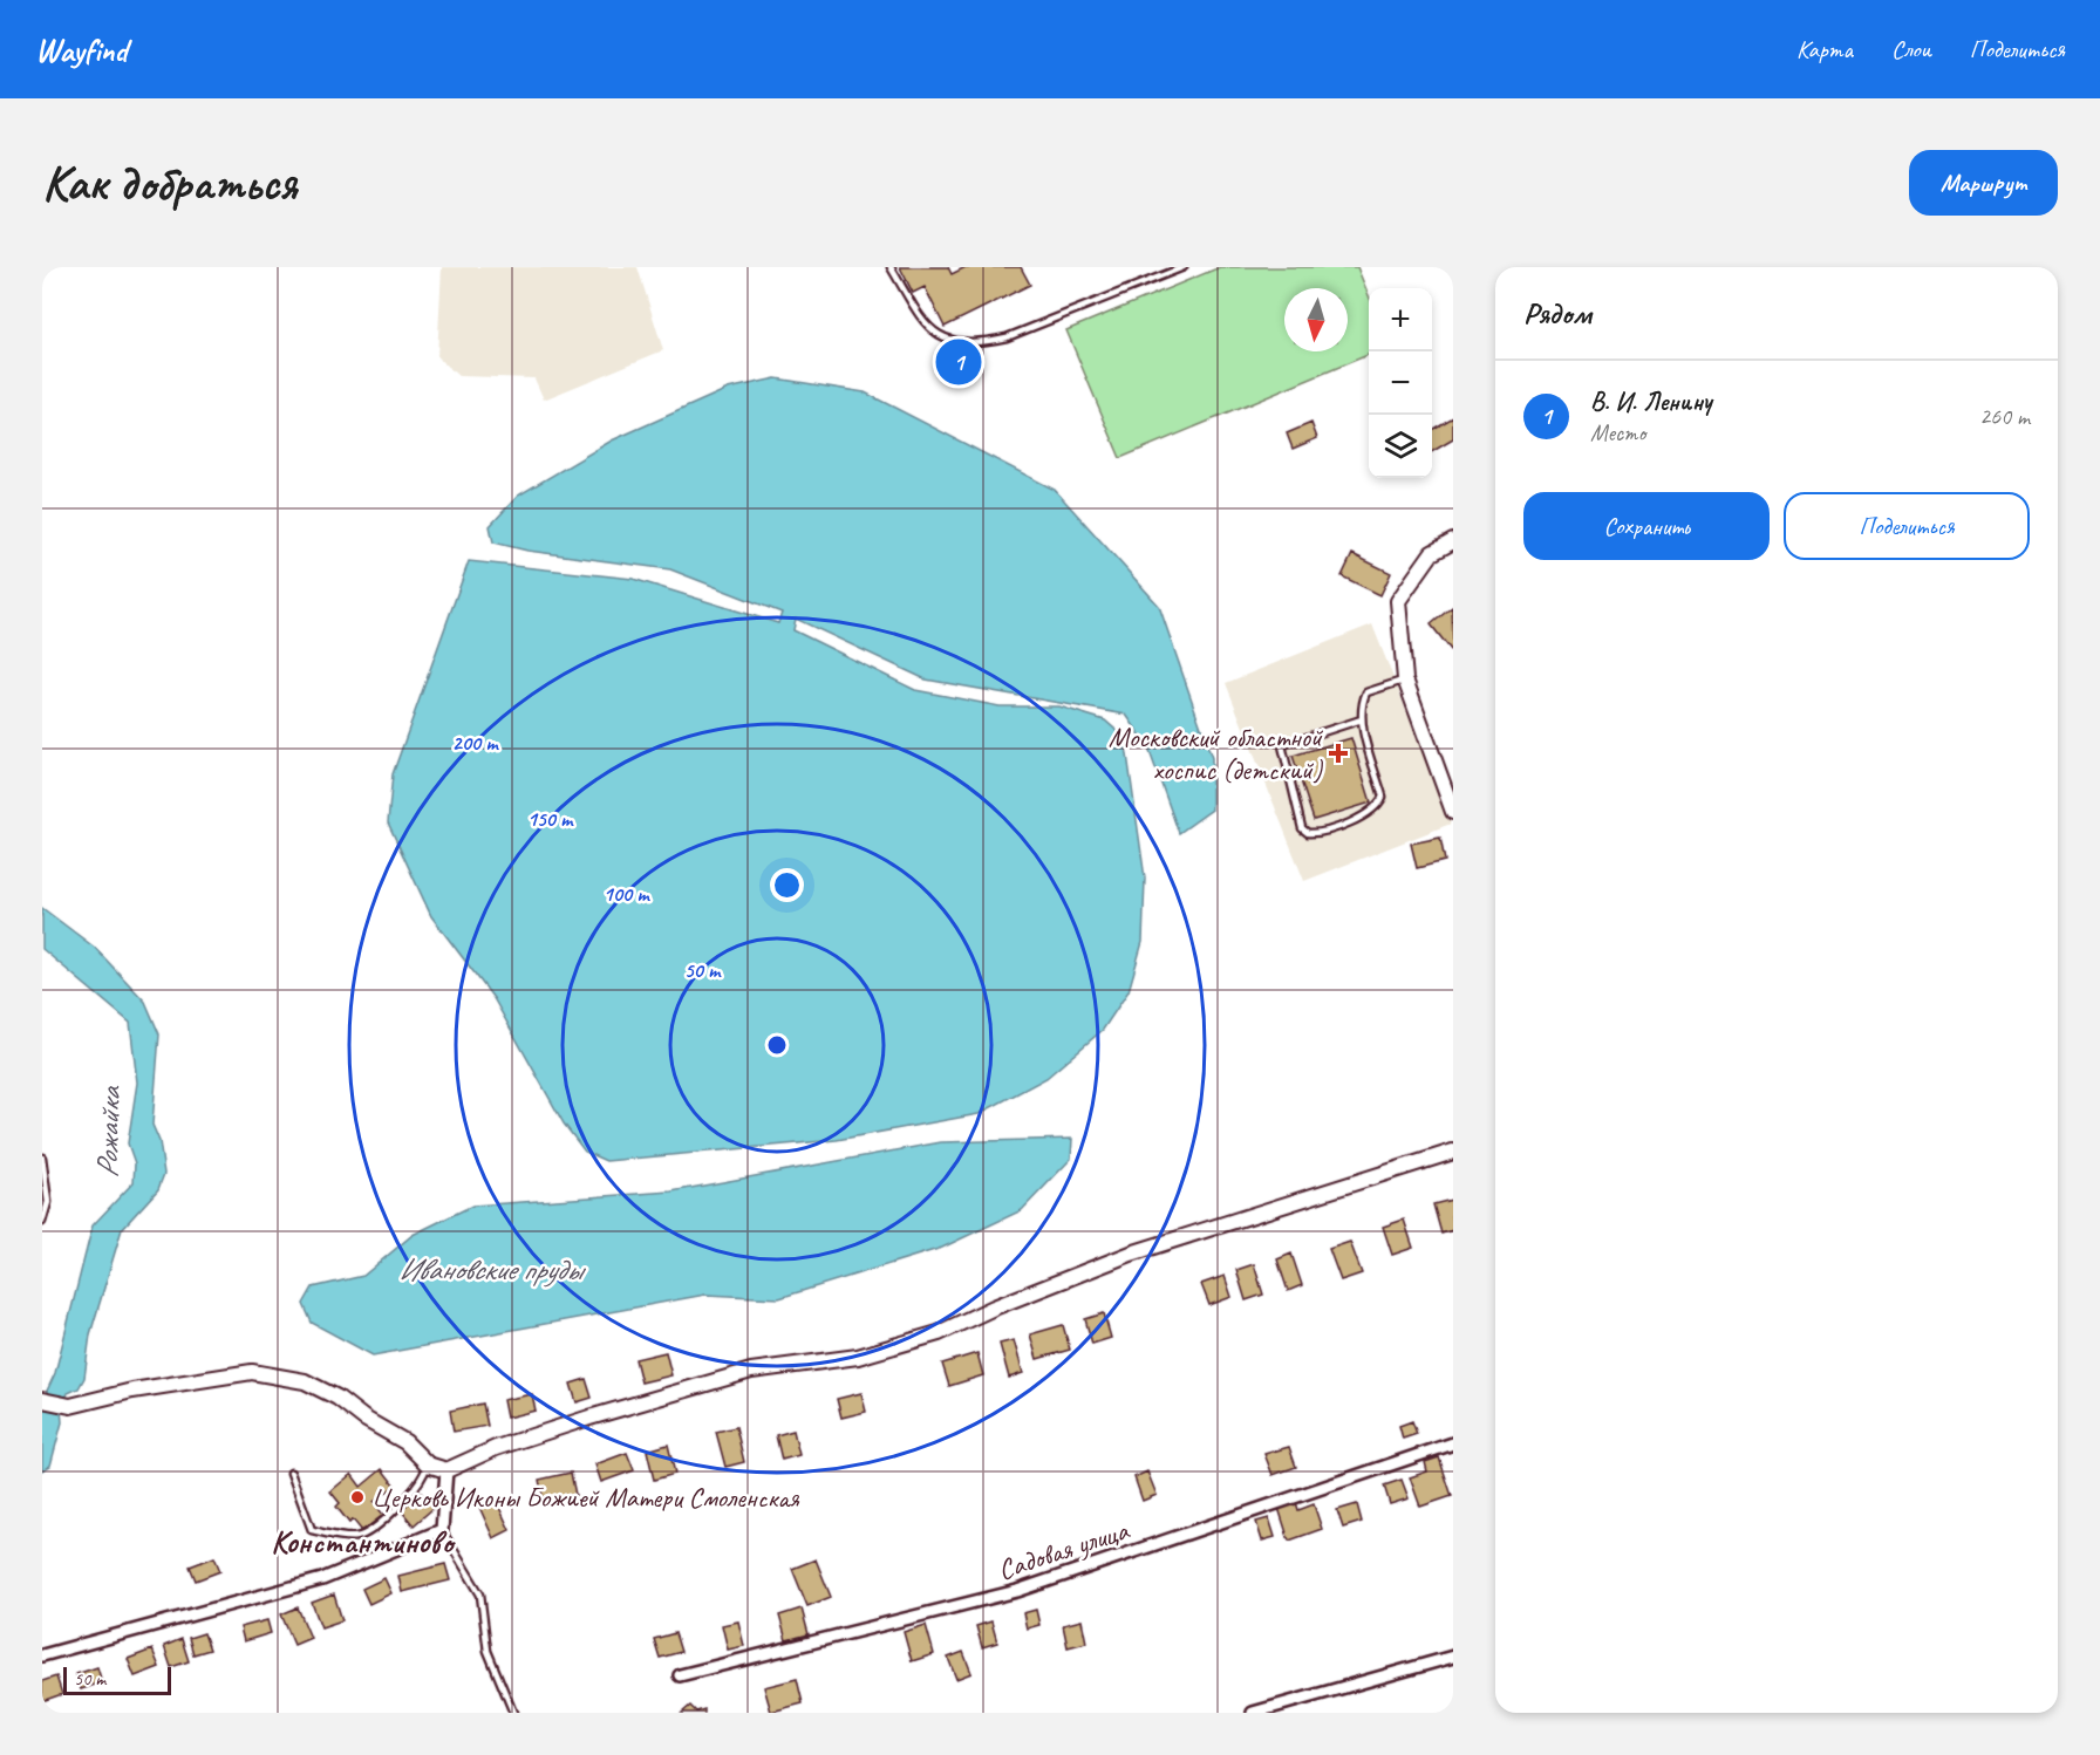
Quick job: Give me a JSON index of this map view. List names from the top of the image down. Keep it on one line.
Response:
{"streets":{"street":["Садовая улица"]},"districts":["Константиново"],"water":["Рожайка","Ивановские пруды"],"places":{"health":["Московский областной хоспис (детский)"],"other":["Церковь Иконы Божией Матери Смоленская"]},"scale_bar":"50 m","north":"bottom","page":{"header":"Wayfind","nav":["Карта","Слои","Поделиться"],"buttons":["Маршрут",["Сохранить","Поделиться"]],"title":"Как добраться","heading":"Рядом","map_buttons":["+","−"],"pins":"1","list":[{"mark":"1","name":"В. И. Ленину","note":"Место","value":"260 m"}],"scale":"50 m"},"rings":["200 m","150 m","100 m","50 m"]}
